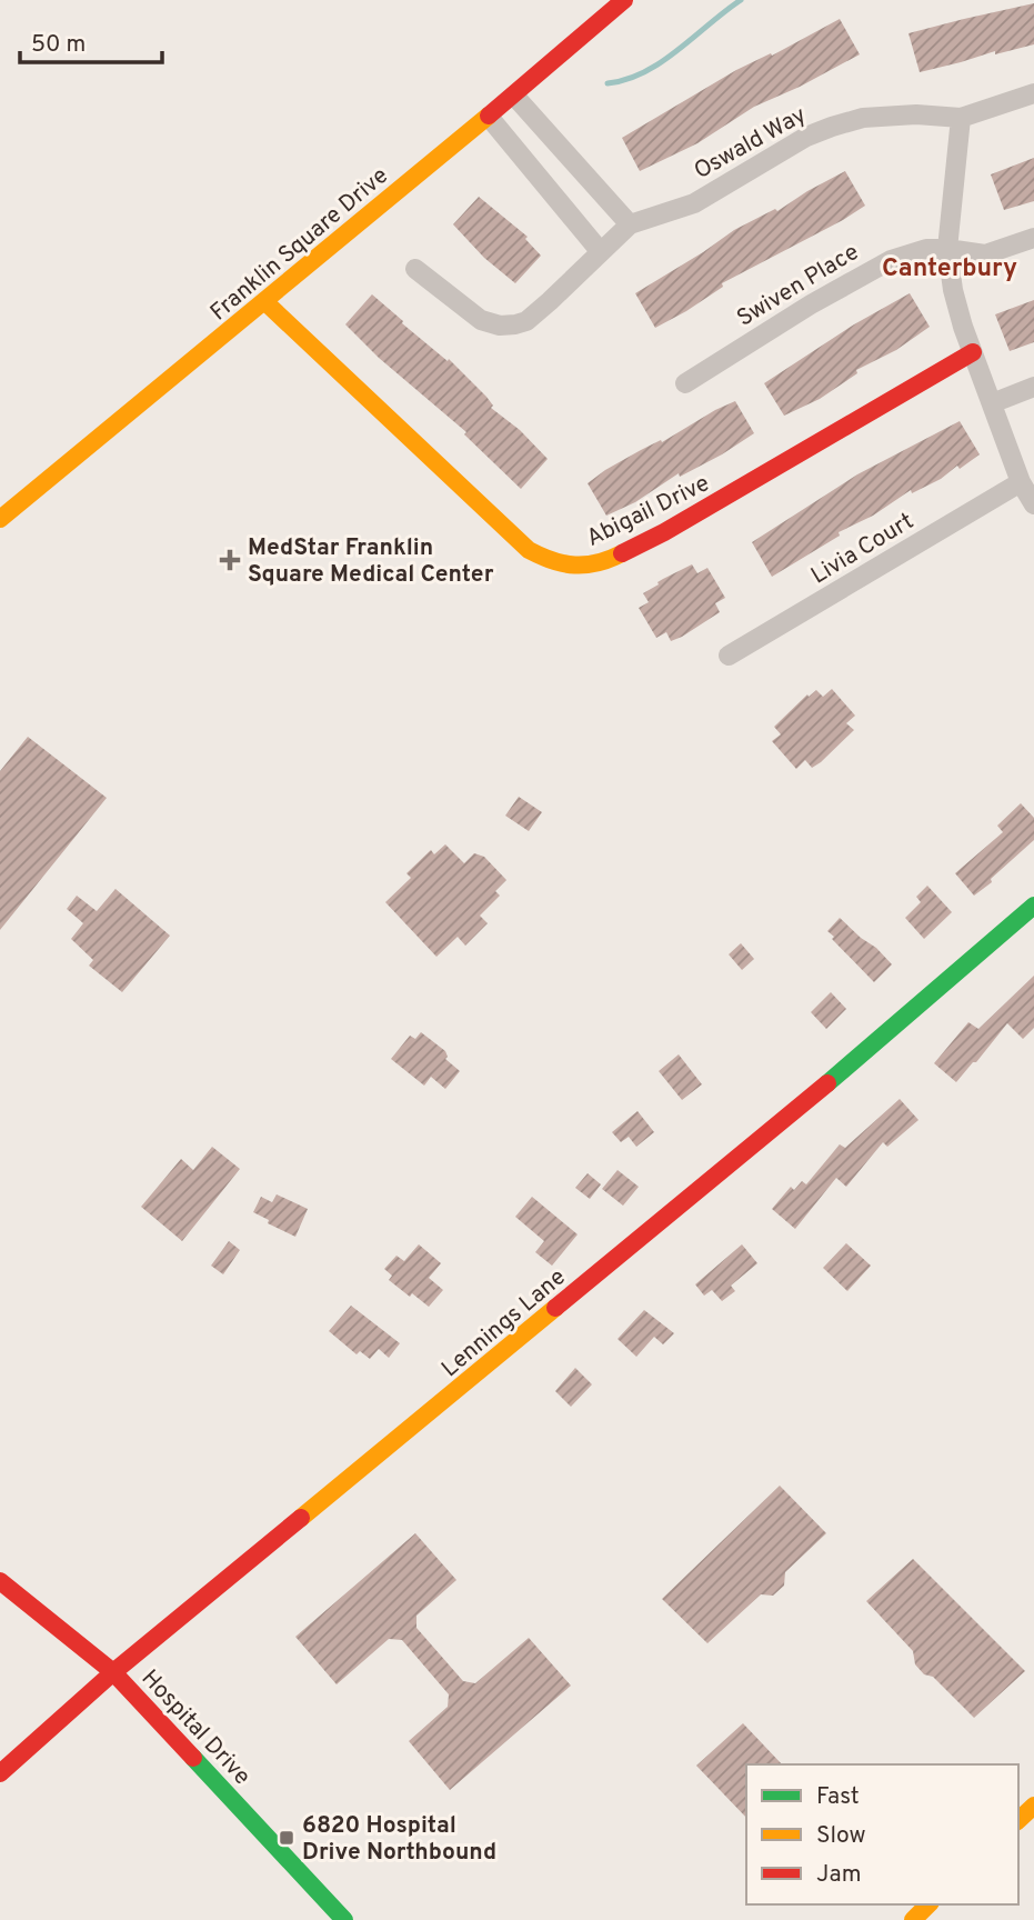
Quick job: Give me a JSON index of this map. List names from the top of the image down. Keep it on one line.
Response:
{"streets":{"street":["Oswald Way","Franklin Square Drive","Swiven Place","Abigail Drive","Livia Court","Lennings Lane","Hospital Drive"]},"crossings":[["Franklin Square Drive","Abigail Drive"],["Lennings Lane","Hospital Drive"]],"districts":["Canterbury"],"places":{"health":["MedStar Franklin Square Medical Center"],"transit":["6820 Hospital Drive Northbound"]},"legend":["Fast","Slow","Jam"],"scale_bar":"50 m"}
